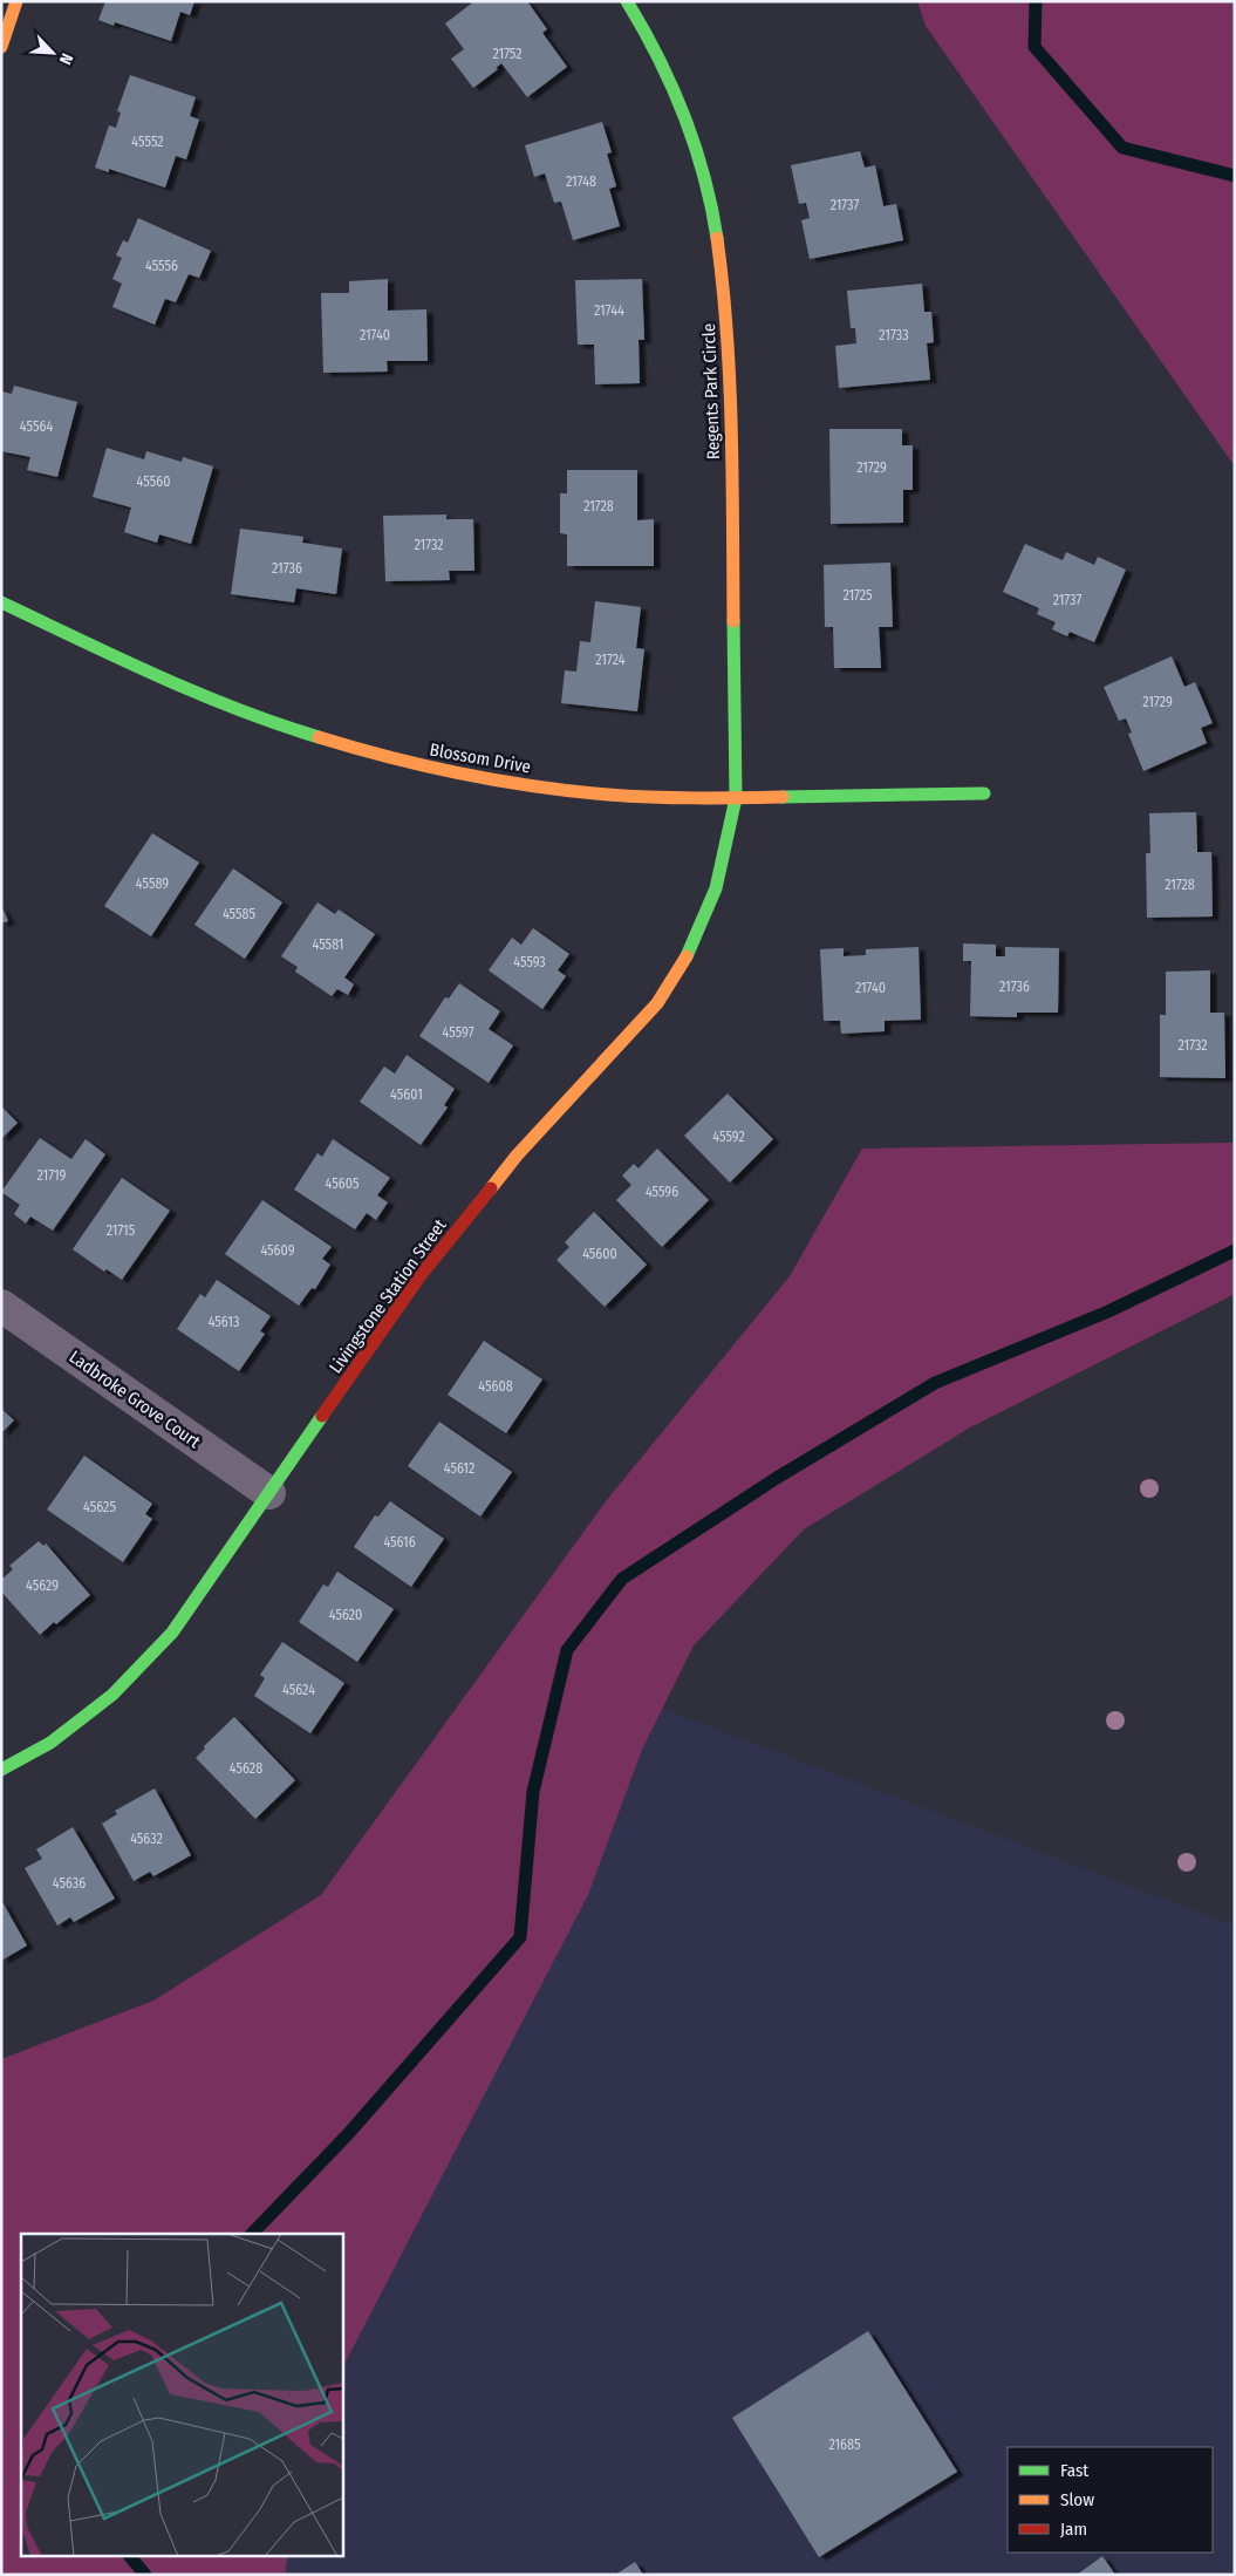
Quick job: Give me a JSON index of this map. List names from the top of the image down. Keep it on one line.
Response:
{"streets":{"street":["Regents Park Circle","Blossom Drive","Livingstone Station Street","Ladbroke Grove Court"]},"crossings":[["Regents Park Circle","Blossom Drive"],["Regents Park Circle","Livingstone Station Street"],["Blossom Drive","Livingstone Station Street"],["Livingstone Station Street","Ladbroke Grove Court"]],"house_numbers":["21752","45552","21748","21737","45556","21744","21740","21733","45564","21729","45560","21728","21732","21736","21725","21737","21724","21729","45589","21728","45585","45581","45593","21736","21740","45597","21732","45601","45592","21719","45605","45596","21715","45609","45600","45613","45608","45612","45625","45616","45629","45620","45624","45628","45632","45636","21685"],"legend":["Fast","Slow","Jam"],"north":"bottom right"}
